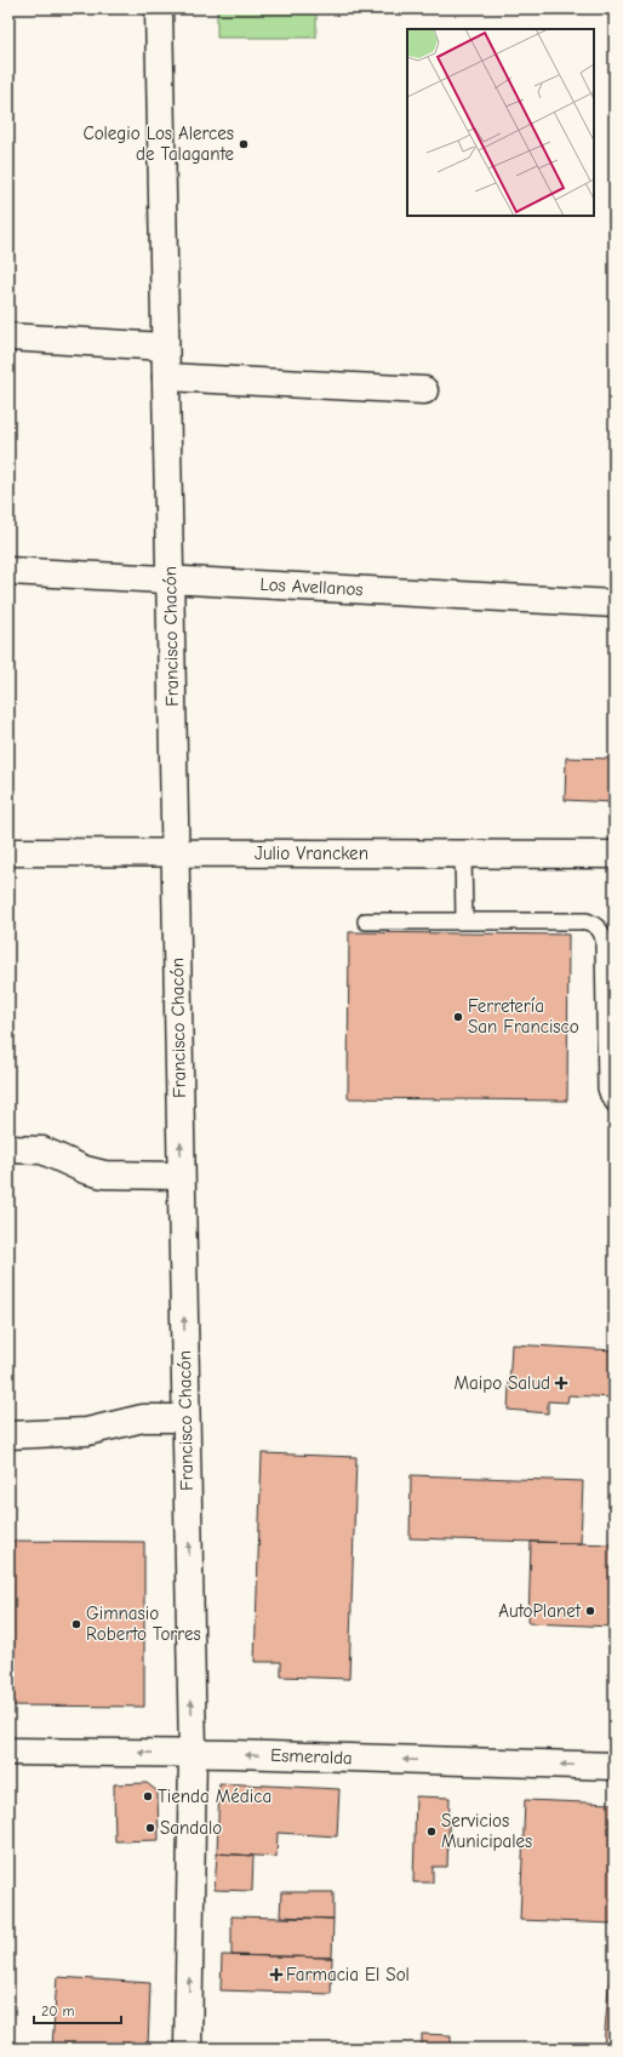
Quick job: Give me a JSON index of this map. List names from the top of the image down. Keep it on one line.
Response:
{"streets":{"street":["Los Avellanos","Francisco Chacón","Julio Vrancken","Esmeralda"]},"crossings":[["Los Avellanos","Francisco Chacón"],["Francisco Chacón","Julio Vrancken"],["Francisco Chacón","Esmeralda"]],"one_way":["Francisco Chacón","Esmeralda"],"places":{"other":["Colegio Los Alerces de Talagante","Ferretería San Francisco","AutoPlanet","Gimnasio Roberto Torres","Tienda Médica","Sandalo","Servicios Municipales"],"health":["Maipo Salud","Farmacia El Sol"]},"scale_bar":"20 m"}
